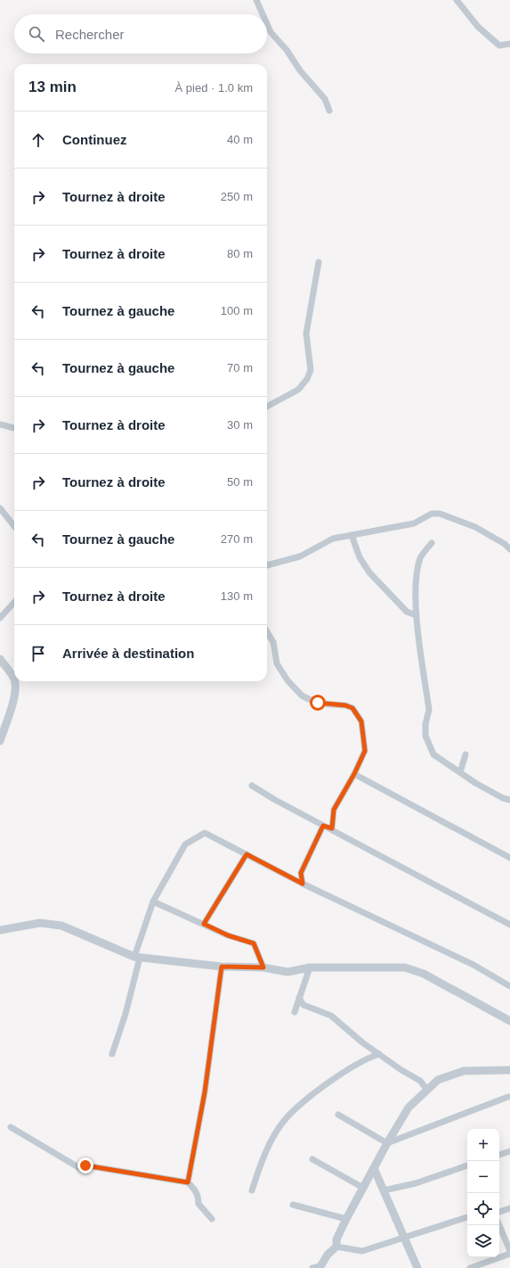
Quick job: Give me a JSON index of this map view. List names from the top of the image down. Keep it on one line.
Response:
{"page":{"search":"Rechercher","heading":["13 min","À pied · 1.0 km"],"list":[["Continuez","40 m"],["Tournez à droite","250 m"],["Tournez à droite","80 m"],["Tournez à gauche","100 m"],["Tournez à gauche","70 m"],["Tournez à droite","30 m"],["Tournez à droite","50 m"],["Tournez à gauche","270 m"],["Tournez à droite","130 m"],"Arrivée à destination"],"map_buttons":["+","−"]}}
